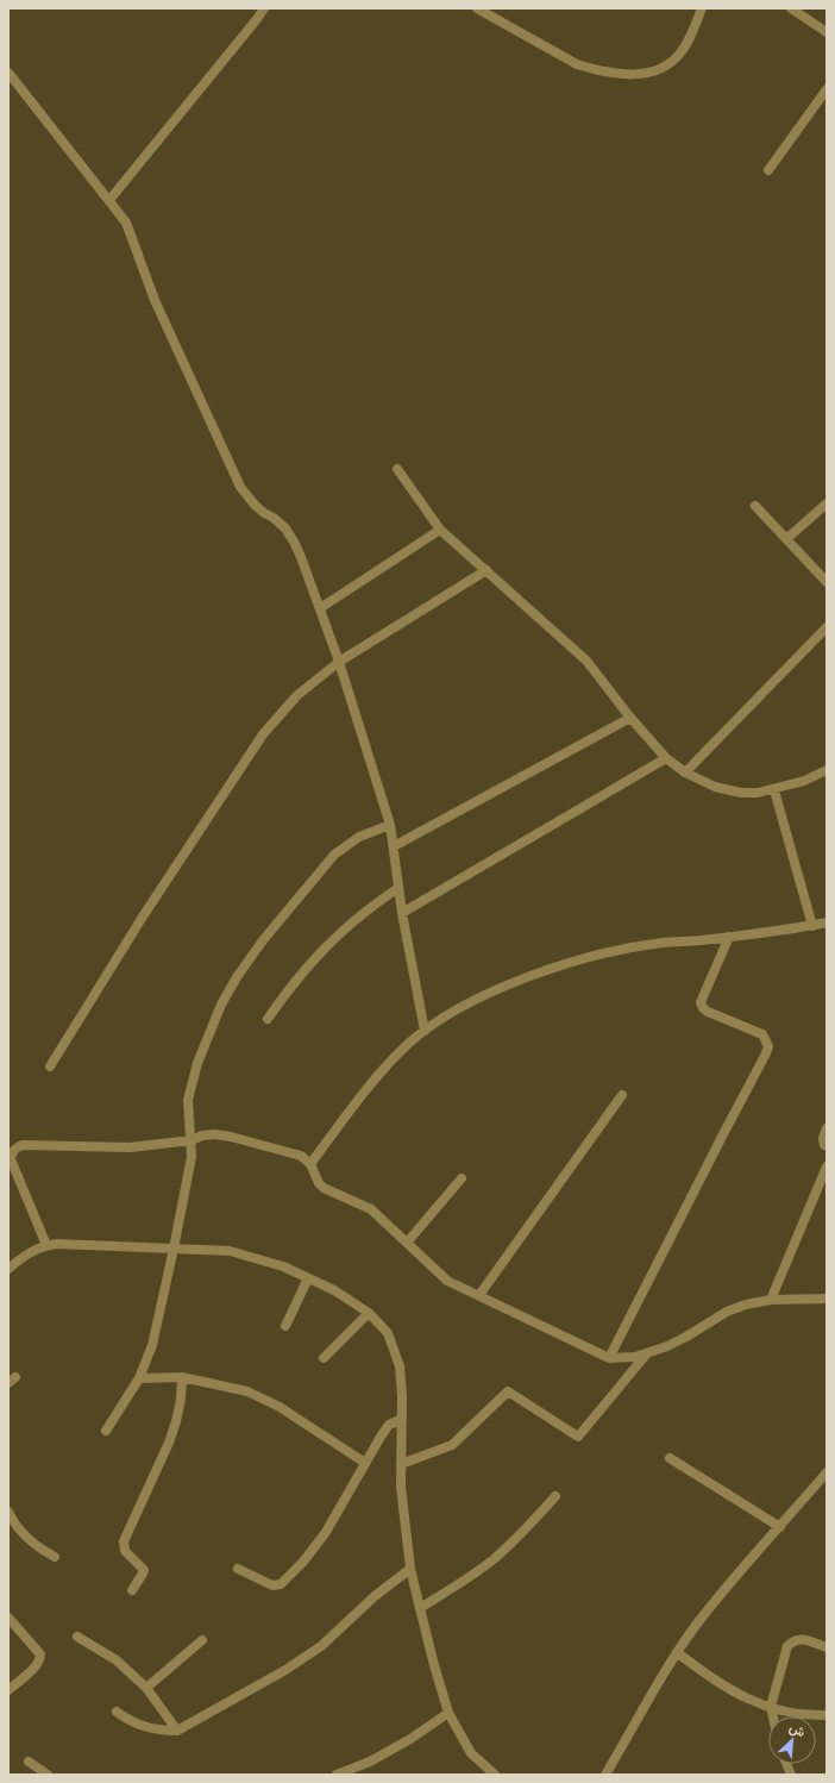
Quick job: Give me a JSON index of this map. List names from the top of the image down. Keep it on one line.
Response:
{"north":"top right"}
